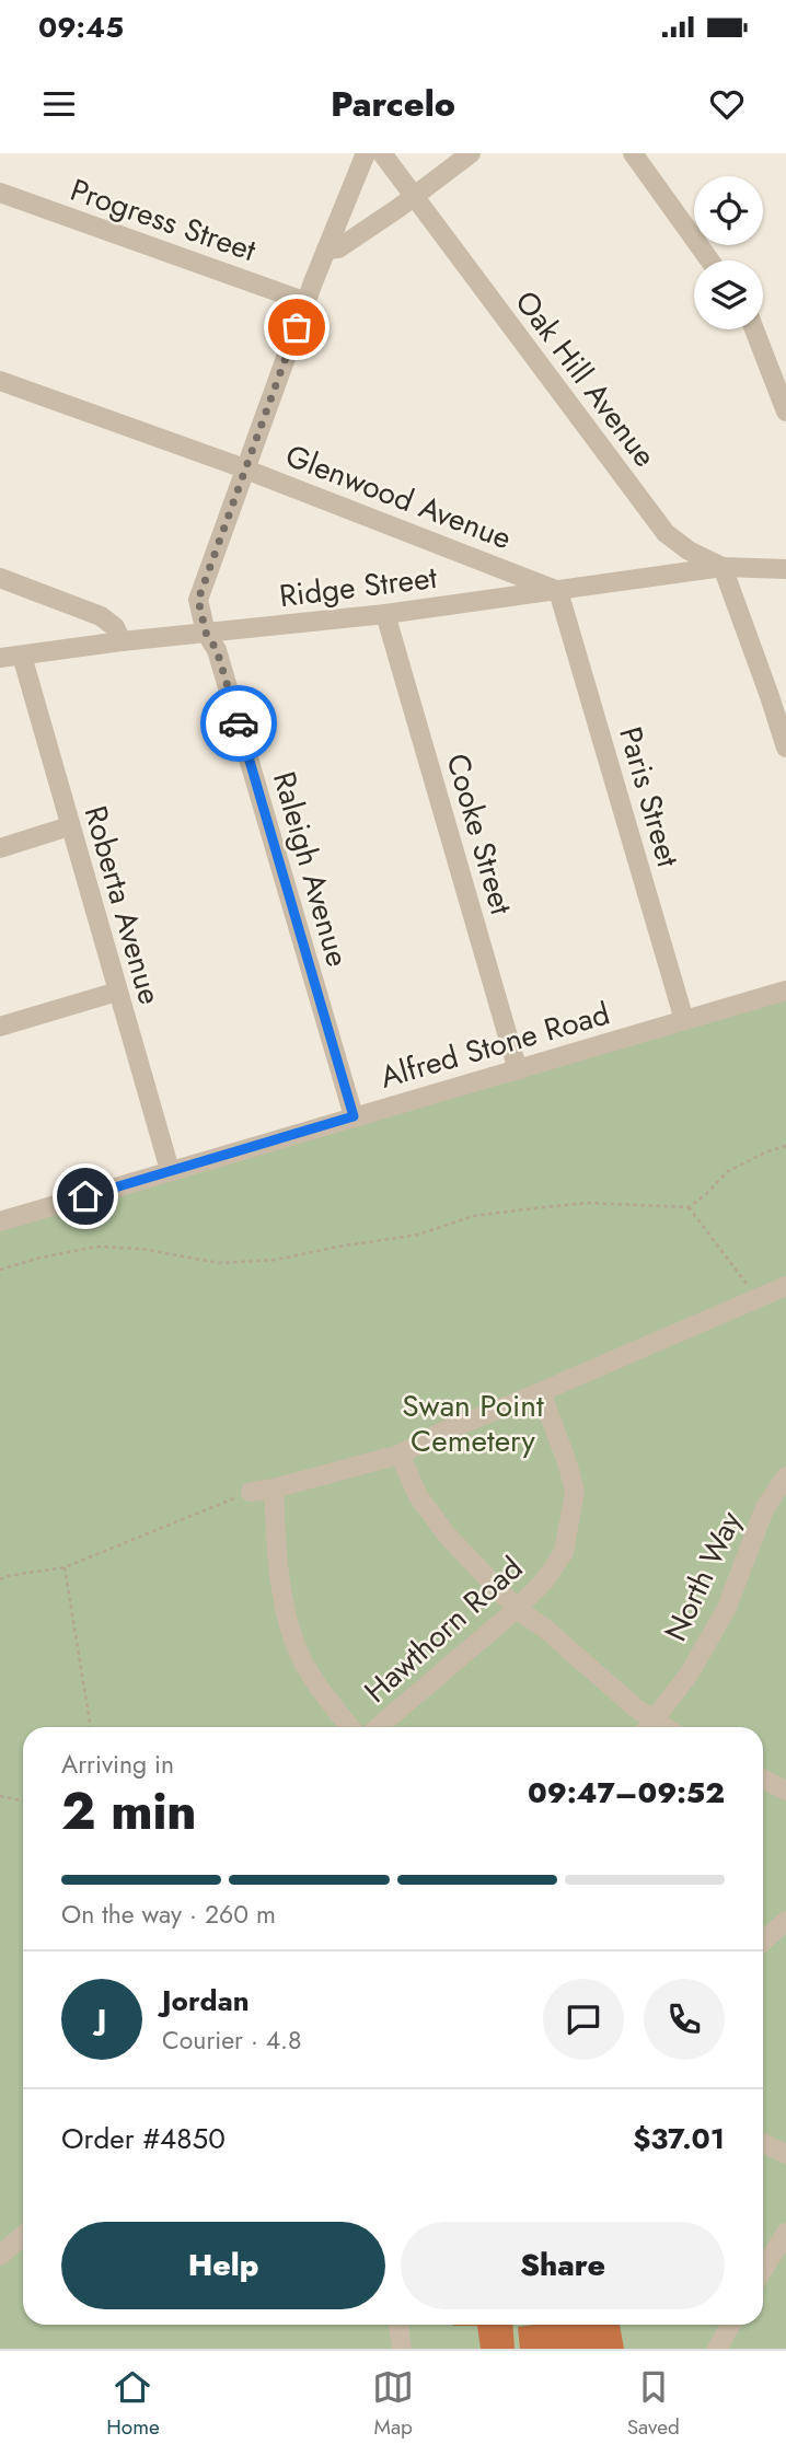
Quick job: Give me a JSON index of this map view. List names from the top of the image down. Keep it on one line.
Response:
{"streets":{"street":["Progress Street","Oak Hill Avenue","Glenwood Avenue","Ridge Street","Paris Street","Cooke Street","Raleigh Avenue","Roberta Avenue","Alfred Stone Road","North Way","Hawthorn Road"]},"crossings":[["Progress Street","Raleigh Avenue"],["Oak Hill Avenue","Ridge Street"],["Glenwood Avenue","Ridge Street"],["Glenwood Avenue","Paris Street"],["Glenwood Avenue","Raleigh Avenue"],["Ridge Street","Paris Street"],["Ridge Street","Cooke Street"],["Ridge Street","Raleigh Avenue"],["Ridge Street","Roberta Avenue"],["Paris Street","Alfred Stone Road"],["Cooke Street","Alfred Stone Road"],["Raleigh Avenue","Alfred Stone Road"],["Roberta Avenue","Alfred Stone Road"]],"parks":["Swan Point Cemetery"],"page":{"status":"09:45","header":"Parcelo","heading":["2 min","Arriving in","09:47–09:52"],"panel":["Jordan","Courier · 4.8","Order #4850","$37.01"],"bar":"On the way · 260 m","round":"J","buttons":["Help","Share"],"tabs":["Home","Map","Saved"]}}
